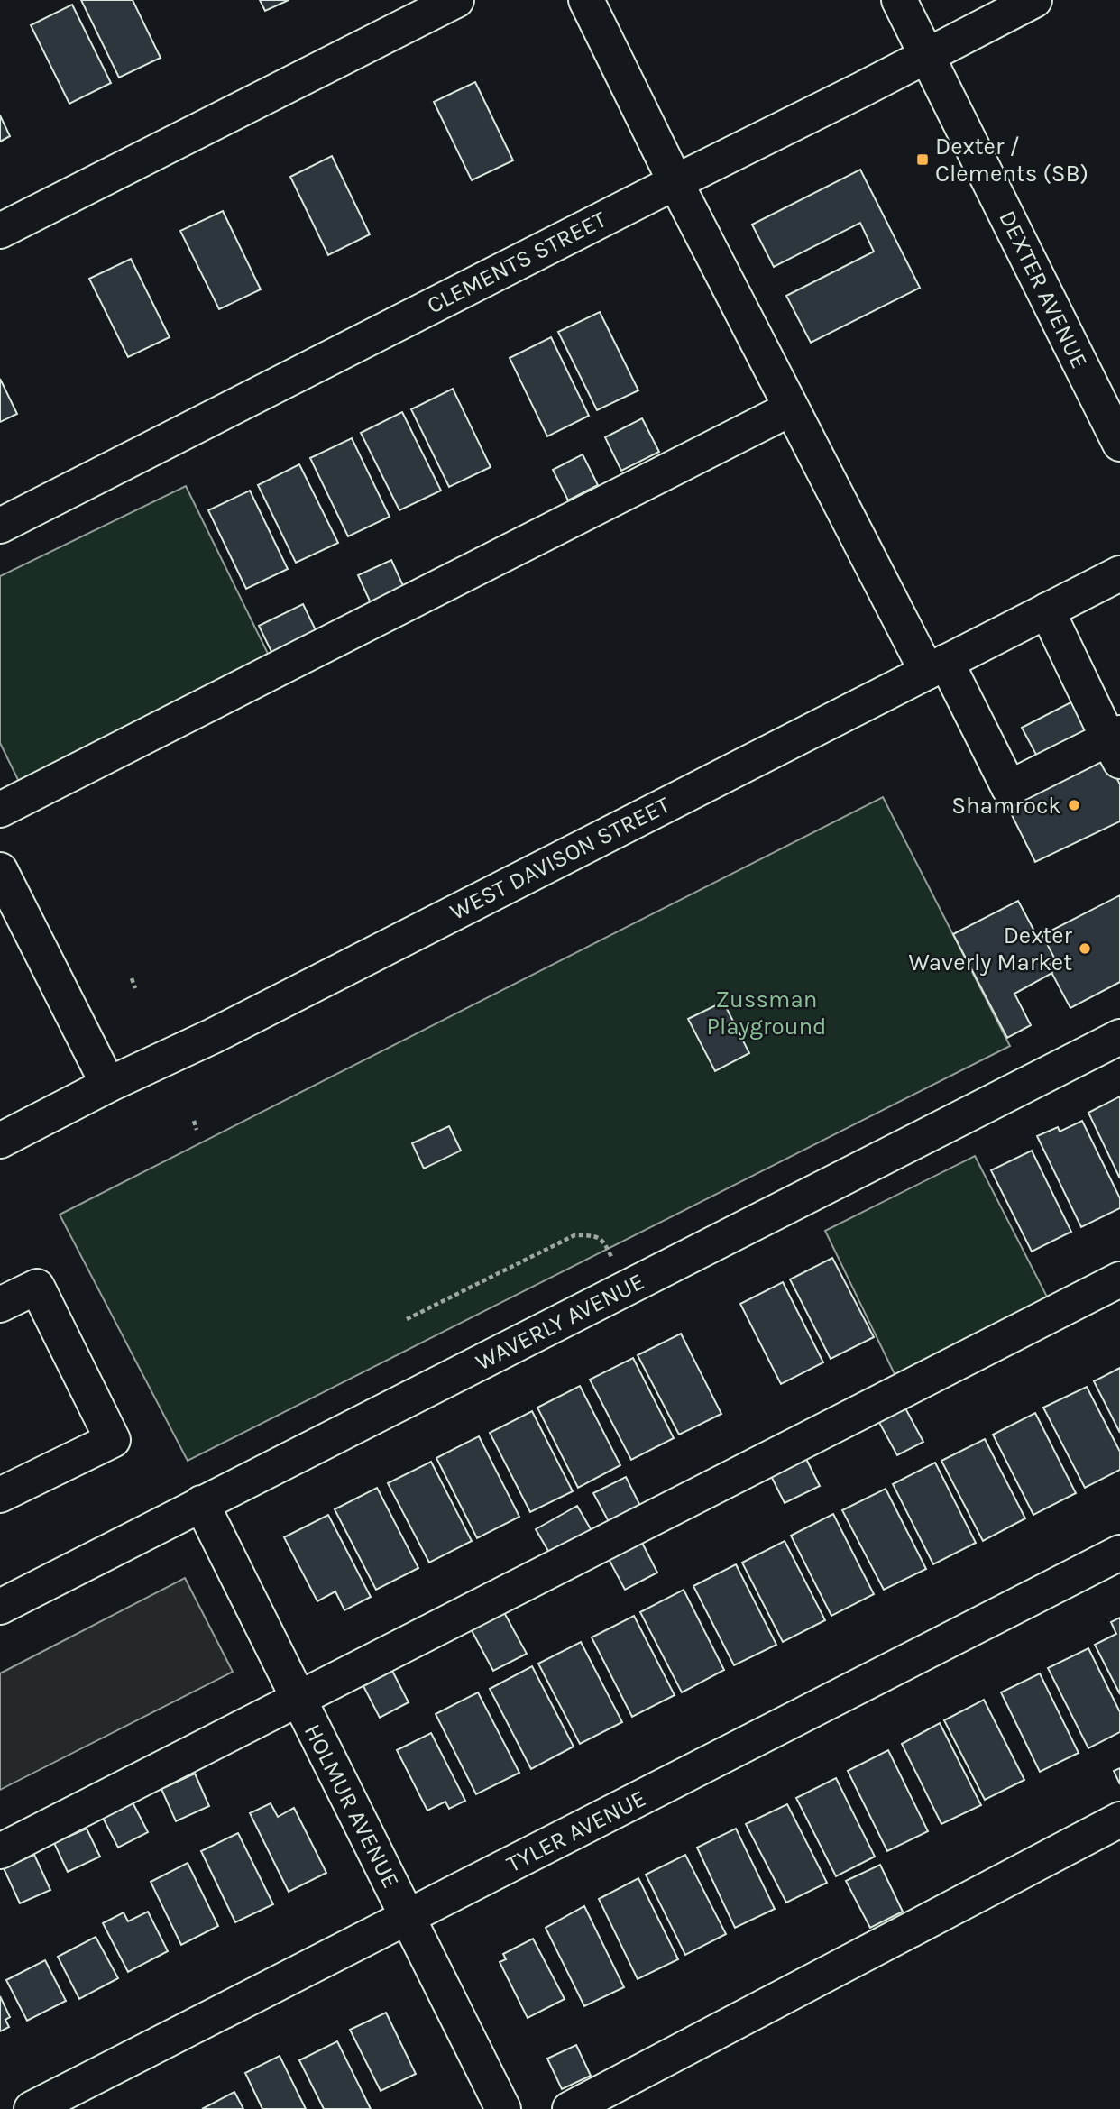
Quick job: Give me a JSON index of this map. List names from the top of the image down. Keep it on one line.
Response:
{"streets":{"main road":["CLEMENTS STREET","DEXTER AVENUE","WEST DAVISON STREET","WAVERLY AVENUE","HOLMUR AVENUE","TYLER AVENUE"]},"crossings":[["CLEMENTS STREET","DEXTER AVENUE"],["WAVERLY AVENUE","HOLMUR AVENUE"],["HOLMUR AVENUE","TYLER AVENUE"]],"parks":["Zussman Playground"],"places":{"transit":["Dexter / Clements (SB)"],"other":["Shamrock","Dexter Waverly Market"]}}
